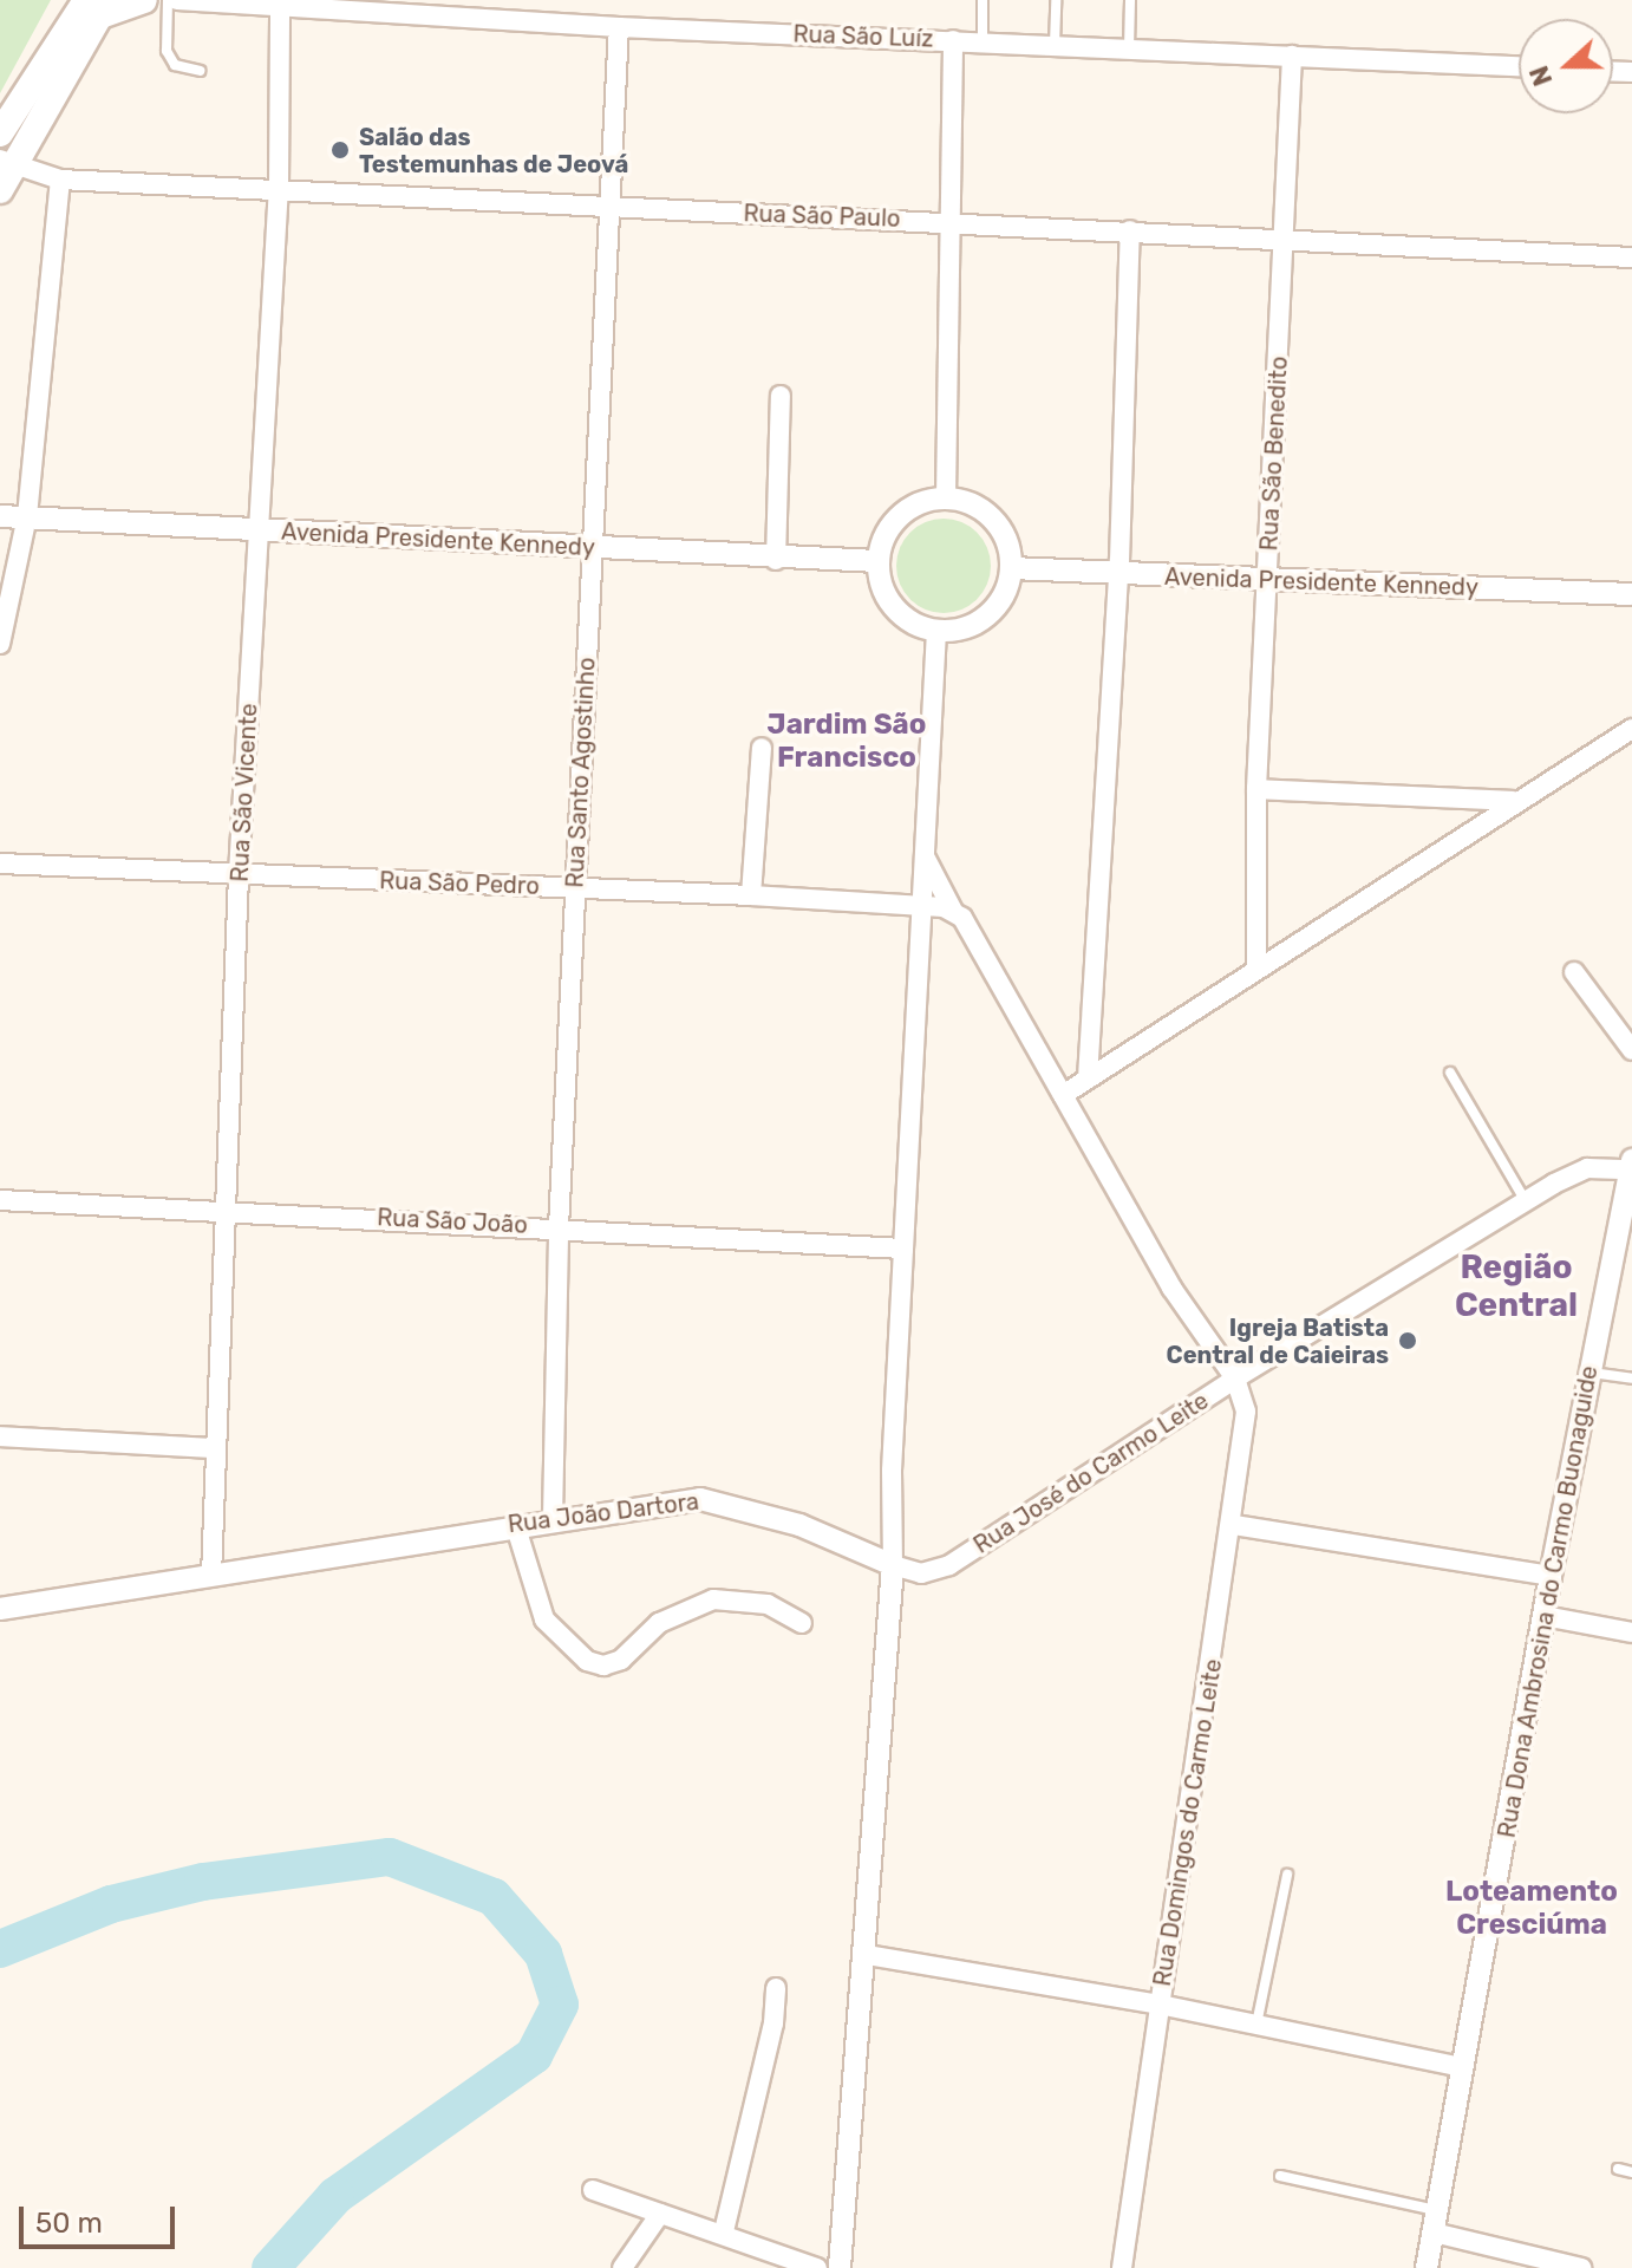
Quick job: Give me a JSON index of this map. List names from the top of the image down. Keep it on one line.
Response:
{"streets":{"street":["Rua São Luíz","Rua São Paulo","Rua São Benedito","Avenida Presidente Kennedy","Rua Santo Agostinho","Rua São Vicente","Rua São Pedro","Rua São João","Rua José do Carmo Leite","Rua João Dartora","Rua Dona Ambrosina do Carmo Buonaguide","Rua Domingos do Carmo Leite"]},"crossings":[["Rua São Luíz","Rua São Benedito"],["Rua São Luíz","Rua Santo Agostinho"],["Rua São Luíz","Rua São Vicente"],["Rua São Paulo","Rua São Benedito"],["Rua São Paulo","Rua Santo Agostinho"],["Rua São Paulo","Rua São Vicente"],["Rua São Benedito","Avenida Presidente Kennedy"],["Avenida Presidente Kennedy","Rua Santo Agostinho"],["Avenida Presidente Kennedy","Rua São Vicente"],["Rua Santo Agostinho","Rua São Pedro"],["Rua Santo Agostinho","Rua São João"],["Rua Santo Agostinho","Rua João Dartora"],["Rua São Vicente","Rua São Pedro"],["Rua São Vicente","Rua São João"],["Rua São Vicente","Rua João Dartora"],["Rua José do Carmo Leite","Rua João Dartora"],["Rua José do Carmo Leite","Rua Dona Ambrosina do Carmo Buonaguide"],["Rua José do Carmo Leite","Rua Domingos do Carmo Leite"]],"districts":["Jardim São Francisco","Região Central","Loteamento Cresciúma"],"places":["Salão das Testemunhas de Jeová","Igreja Batista Central de Caieiras"],"scale_bar":"50 m","north":"left"}
